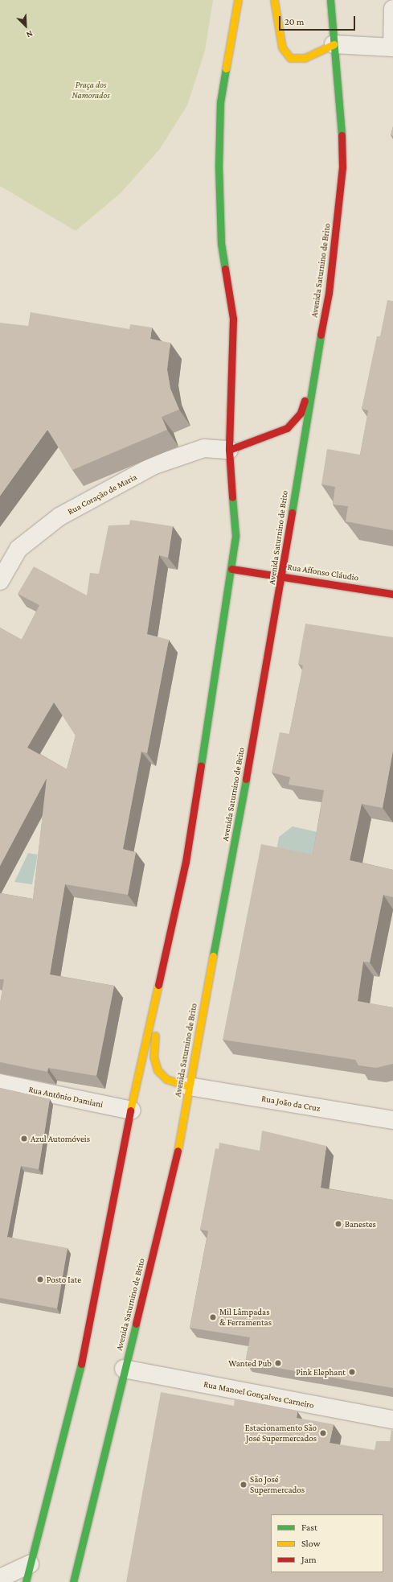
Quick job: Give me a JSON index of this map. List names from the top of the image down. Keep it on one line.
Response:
{"streets":{"main road":["Avenida Saturnino de Brito","Rua Affonso Cláudio"],"street":["Rua Coração de Maria","Rua Antônio Damiani","Rua João da Cruz","Rua Manoel Gonçalves Carneiro"]},"crossings":[["Avenida Saturnino de Brito","Rua Affonso Cláudio"],["Avenida Saturnino de Brito","Rua João da Cruz"],["Avenida Saturnino de Brito","Rua Manoel Gonçalves Carneiro"]],"parks":["Praça dos Namorados"],"places":["Azul Automóveis","Banestes","Posto Iate","Mil Lâmpadas & Ferramentas","Wanted Pub","Pink Elephant","Estacionamento São José Supermercados","São José Supermercados"],"legend":["Fast","Slow","Jam"],"scale_bar":"20 m","north":"bottom right"}
